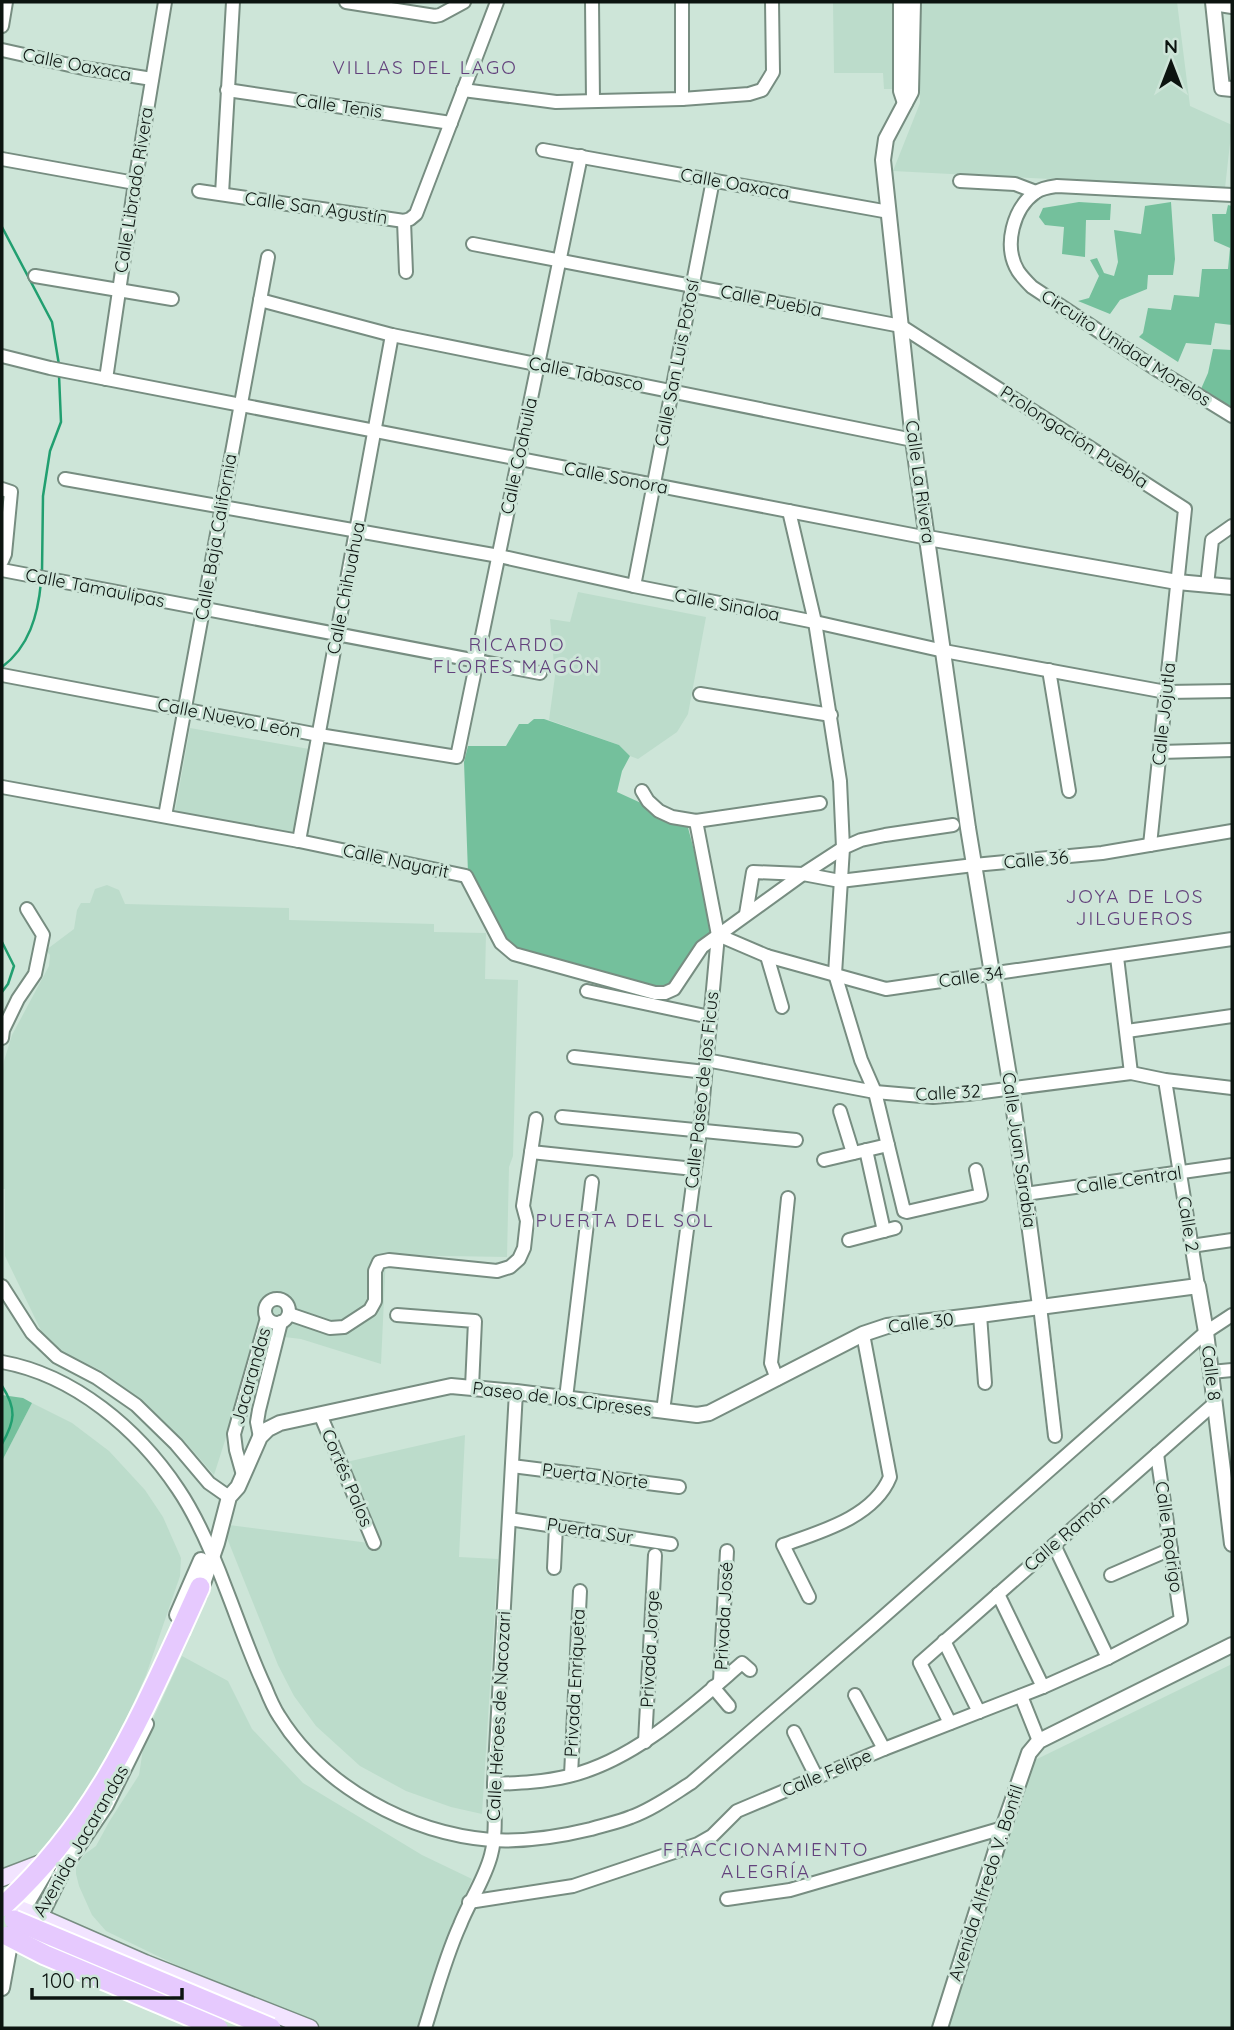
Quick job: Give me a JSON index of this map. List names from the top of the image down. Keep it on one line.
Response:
{"streets":{"street":["Calle Oaxaca","Calle Tenis","Calle Librado Rivera","Calle San Agustín","Calle Puebla","Circuito Unidad Morelos","Calle San Luis Potosí","Calle Tabasco","Prolongación Puebla","Calle Coahuila","Calle Sonora","Calle La Rivera","Calle Baja California","Calle Tamaulipas","Calle Chihuahua","Calle Sinaloa","Calle Jojutla","Calle Nuevo León","Calle 36","Calle Nayarit","Calle 34","Calle Paseo de los Ficus","Calle 32","Calle Juan Sarabia","Calle Central","Calle 2","Calle 30","Calle 8","Jacarandas","Paseo de los Cipreses","Puerta Norte","Cortés Palos","Puerta Sur","Calle Ramón","Calle Rodrigo","Privada José","Privada Jorge","Privada Enriqueta","Calle Héroes de Nacozari","Calle Felipe","Avenida Jacarandas","Avenida Alfredo V. Bonfil"]},"crossings":[["Calle Oaxaca","Calle Librado Rivera"],["Calle Oaxaca","Calle San Luis Potosí"],["Calle Oaxaca","Calle Coahuila"],["Calle Oaxaca","Calle La Rivera"],["Calle Tenis","Calle San Agustín"],["Calle Librado Rivera","Calle Sonora"],["Calle Puebla","Calle San Luis Potosí"],["Calle Puebla","Prolongación Puebla"],["Calle Puebla","Calle Coahuila"],["Calle Puebla","Calle La Rivera"],["Calle San Luis Potosí","Calle Tabasco"],["Calle San Luis Potosí","Calle Sonora"],["Calle San Luis Potosí","Calle Sinaloa"],["Calle Tabasco","Calle Coahuila"],["Calle Tabasco","Calle La Rivera"],["Calle Tabasco","Calle Baja California"],["Calle Tabasco","Calle Chihuahua"],["Prolongación Puebla","Calle Sonora"],["Prolongación Puebla","Calle La Rivera"],["Prolongación Puebla","Calle Jojutla"],["Calle Coahuila","Calle Sonora"],["Calle Coahuila","Calle Tamaulipas"],["Calle Coahuila","Calle Sinaloa"],["Calle Coahuila","Calle Nuevo León"],["Calle Sonora","Calle La Rivera"],["Calle Sonora","Calle Baja California"],["Calle Sonora","Calle Chihuahua"],["Calle Sonora","Calle Jojutla"],["Calle La Rivera","Calle Sinaloa"],["Calle La Rivera","Calle 36"],["Calle La Rivera","Calle Juan Sarabia"],["Calle Baja California","Calle Tamaulipas"],["Calle Baja California","Calle Sinaloa"],["Calle Baja California","Calle Nuevo León"],["Calle Baja California","Calle Nayarit"],["Calle Tamaulipas","Calle Chihuahua"],["Calle Chihuahua","Calle Sinaloa"],["Calle Chihuahua","Calle Nuevo León"],["Calle Chihuahua","Calle Nayarit"],["Calle Sinaloa","Calle Jojutla"],["Calle Jojutla","Calle 36"],["Calle 36","Calle Juan Sarabia"],["Calle Nayarit","Calle 34"],["Calle Nayarit","Calle Paseo de los Ficus"],["Calle 34","Calle Paseo de los Ficus"],["Calle 34","Calle Juan Sarabia"],["Calle Paseo de los Ficus","Calle 32"],["Calle Paseo de los Ficus","Calle 30"],["Calle Paseo de los Ficus","Paseo de los Cipreses"],["Calle 32","Calle Juan Sarabia"],["Calle 32","Calle 2"],["Calle Juan Sarabia","Calle Central"],["Calle Juan Sarabia","Calle 30"],["Calle Central","Calle 2"],["Calle 2","Calle 30"],["Calle 2","Calle 8"],["Calle 30","Calle 8"],["Calle 30","Paseo de los Cipreses"],["Calle 8","Calle Ramón"],["Jacarandas","Paseo de los Cipreses"],["Jacarandas","Avenida Jacarandas"],["Paseo de los Cipreses","Cortés Palos"],["Paseo de los Cipreses","Calle Héroes de Nacozari"],["Paseo de los Cipreses","Avenida Jacarandas"],["Puerta Norte","Calle Héroes de Nacozari"],["Puerta Sur","Calle Héroes de Nacozari"],["Calle Ramón","Calle Rodrigo"],["Calle Ramón","Calle Felipe"],["Calle Rodrigo","Calle Felipe"],["Calle Héroes de Nacozari","Calle Felipe"]],"districts":["VILLAS DEL LAGO","RICARDO FLORES MAGÓN","JOYA DE LOS JILGUEROS","PUERTA DEL SOL","FRACCIONAMIENTO ALEGRÍA"],"scale_bar":"100 m","north":"top"}
